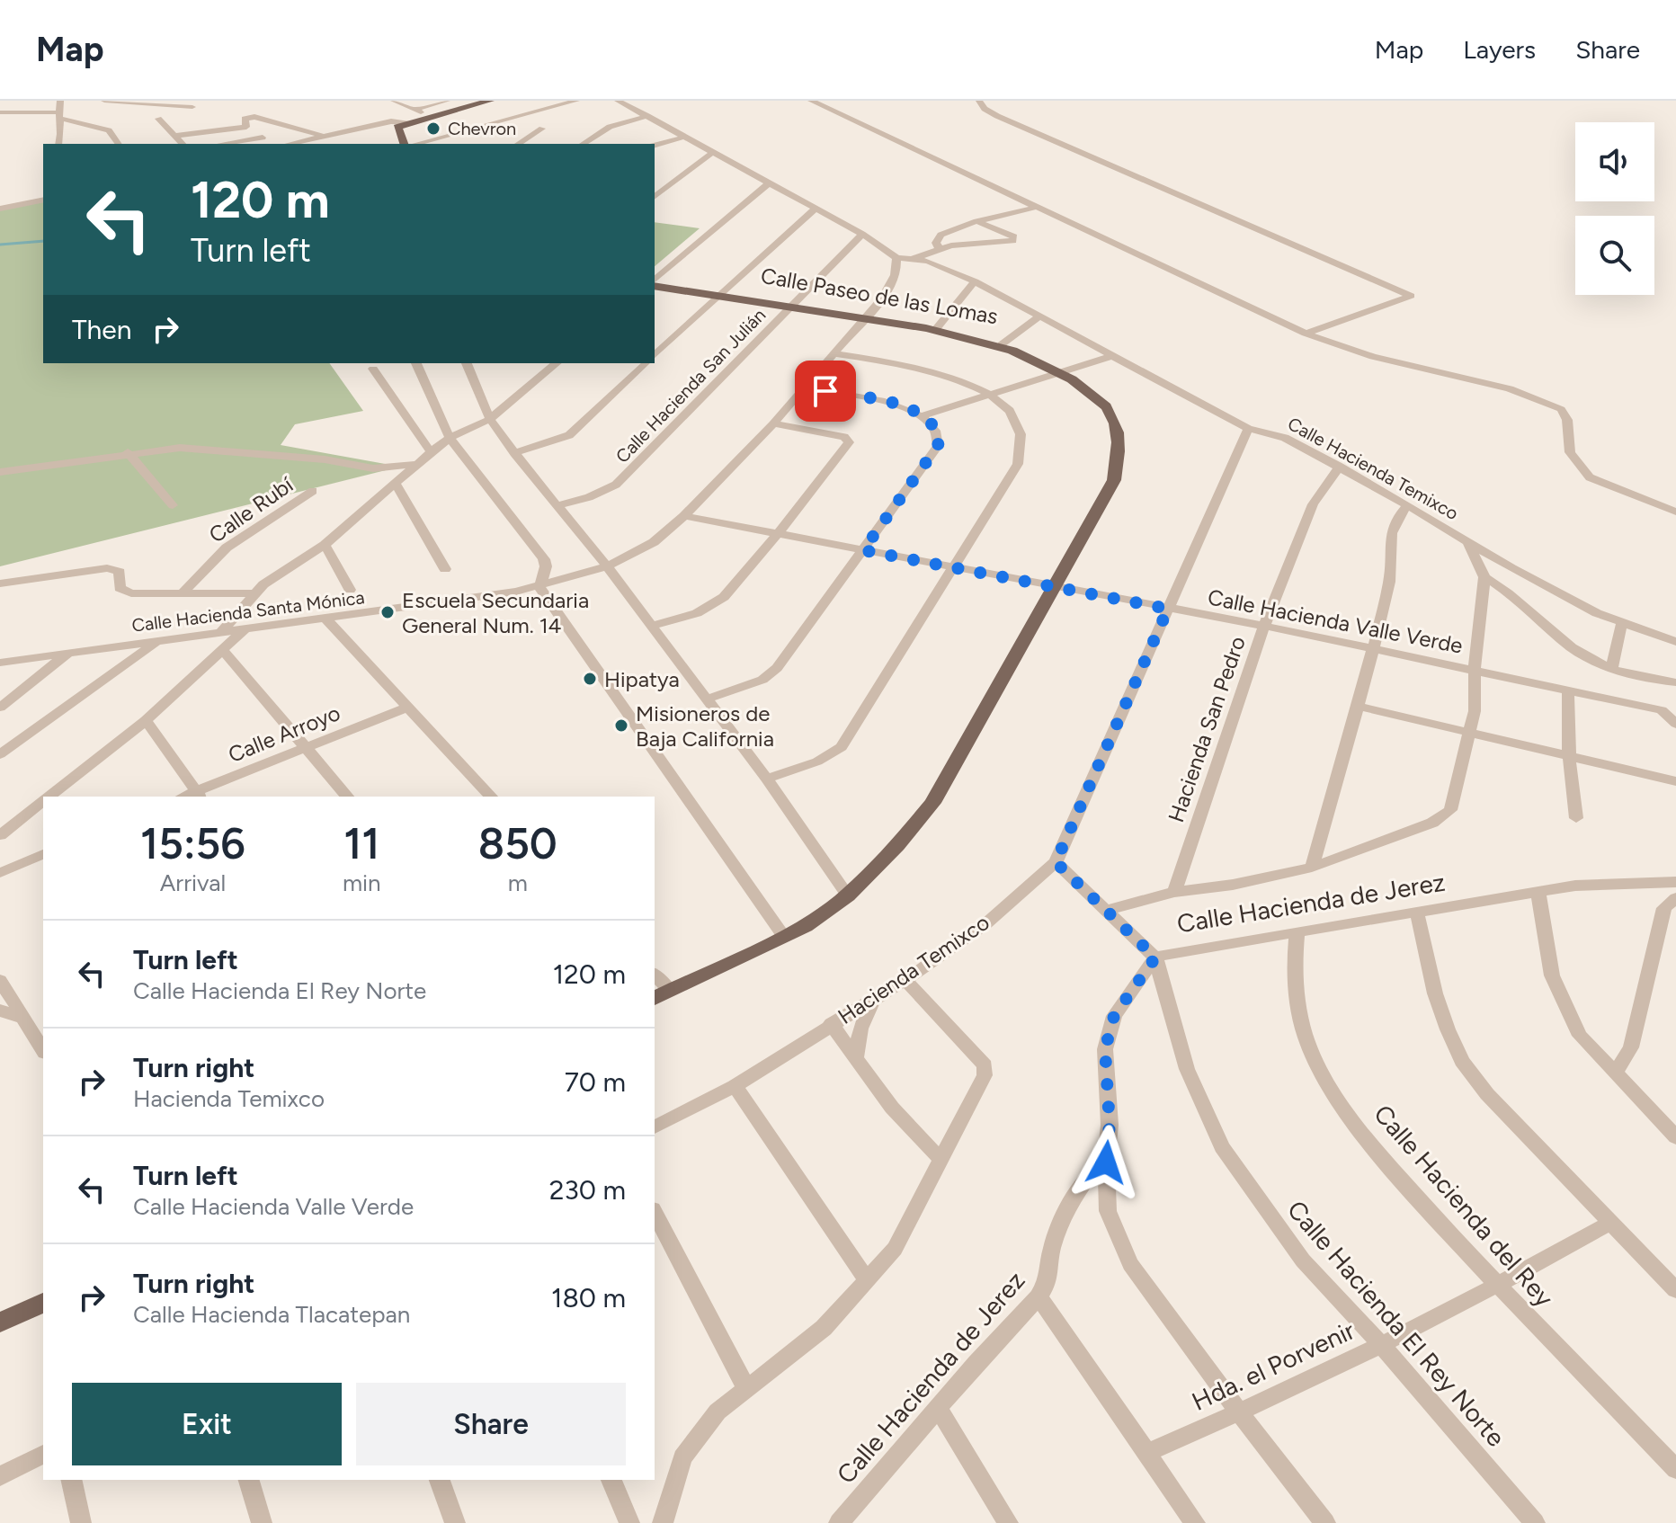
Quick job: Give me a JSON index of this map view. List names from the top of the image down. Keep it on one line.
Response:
{"streets":{"main road":["Calle Paseo de las Lomas"],"street":["Calle Hacienda San Julián","Calle Hacienda Temixco","Calle Rubí","Calle Hacienda Santa Mónica","Calle Hacienda Valle Verde","Hacienda San Pedro","Calle Arroyo","Calle Hacienda de Jerez","Hacienda Temixco","Calle Hacienda del Rey","Calle Hacienda El Rey Norte","Hda. el Porvenir"]},"crossings":[["Calle Paseo de las Lomas","Calle Hacienda San Julián"],["Calle Paseo de las Lomas","Calle Hacienda Santa Mónica"],["Calle Paseo de las Lomas","Calle Hacienda Valle Verde"],["Calle Hacienda Temixco","Calle Hacienda Santa Mónica"],["Calle Hacienda Temixco","Hacienda San Pedro"],["Calle Hacienda Temixco","Hacienda Temixco"],["Calle Hacienda Santa Mónica","Calle Hacienda Valle Verde"],["Calle Hacienda Valle Verde","Hacienda San Pedro"],["Calle Hacienda Valle Verde","Hacienda Temixco"],["Calle Hacienda de Jerez","Calle Hacienda del Rey"],["Calle Hacienda de Jerez","Calle Hacienda El Rey Norte"],["Hacienda Temixco","Calle Hacienda El Rey Norte"],["Calle Hacienda del Rey","Hda. el Porvenir"],["Calle Hacienda El Rey Norte","Hda. el Porvenir"]],"places":["Chevron","Escuela Secundaria General Num. 14","Hipatya","Misioneros de Baja California"],"page":{"header":"Map","nav":["Map","Layers","Share"],"turn":["120 m","Turn left"],"then":"Then","eta":["15:56","Arrival","11","min","850","m"],"list":[{"name":"Turn left","note":"Calle Hacienda El Rey Norte","value":"120 m"},{"name":"Turn right","note":"Hacienda Temixco","value":"70 m"},{"name":"Turn left","note":"Calle Hacienda Valle Verde","value":"230 m"},{"name":"Turn right","note":"Calle Hacienda Tlacatepan","value":"180 m"}],"buttons":["Exit","Share"]}}
